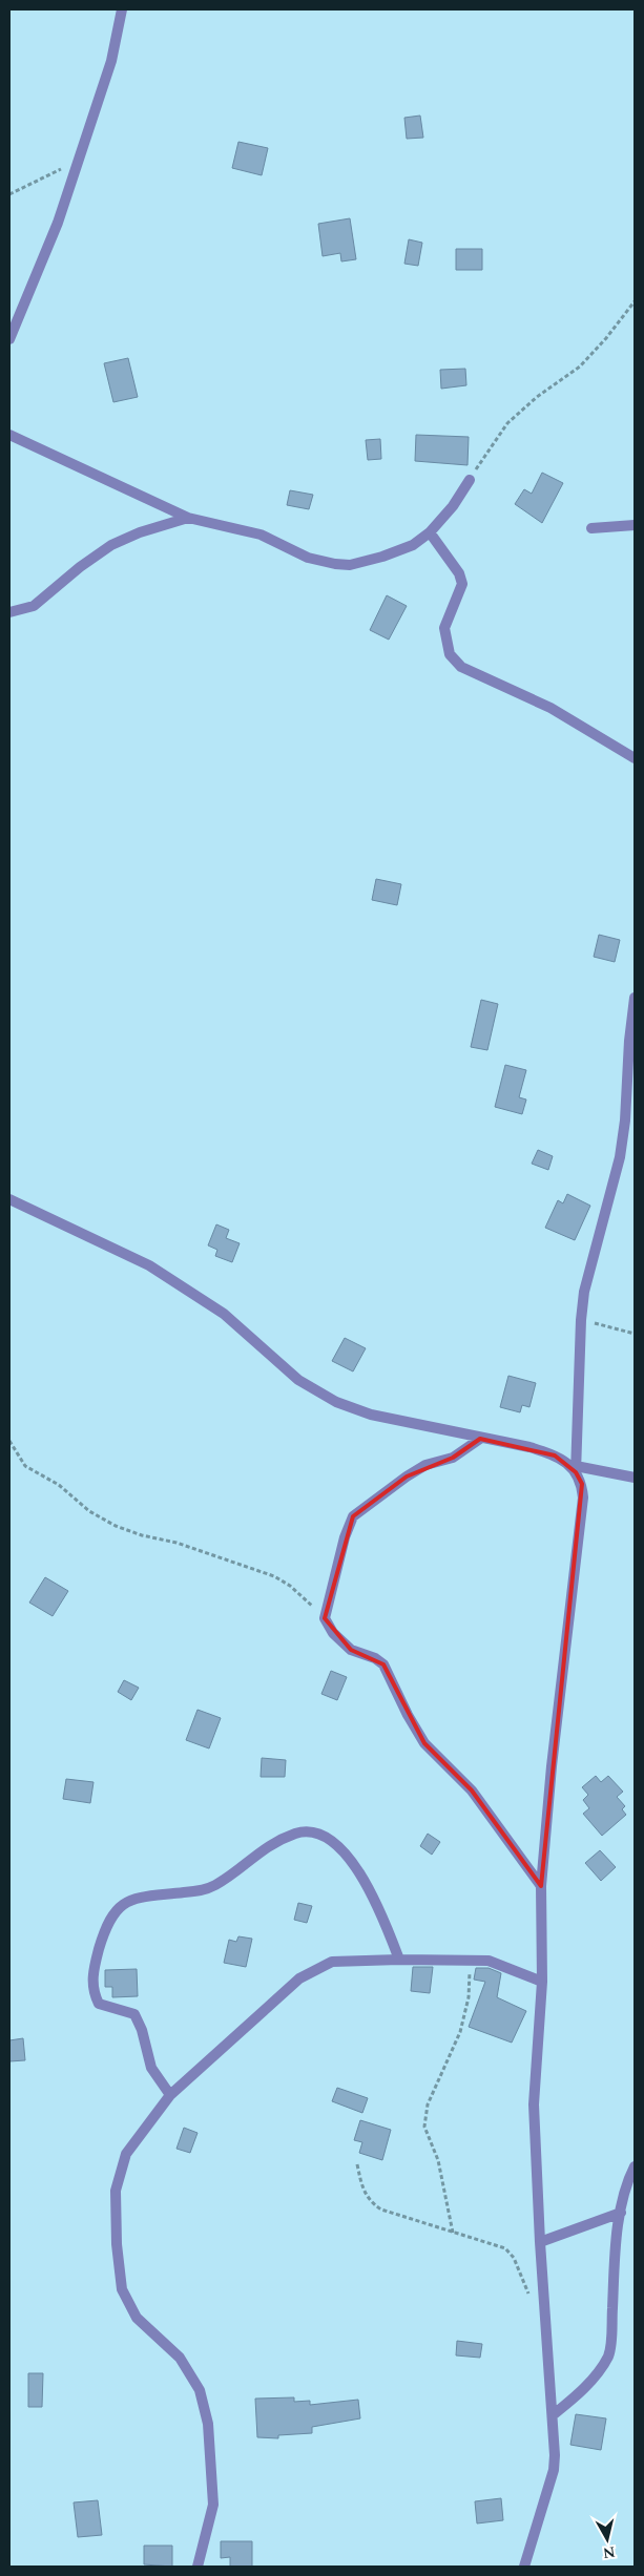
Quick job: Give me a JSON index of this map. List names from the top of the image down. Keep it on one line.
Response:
{"north":"bottom"}
